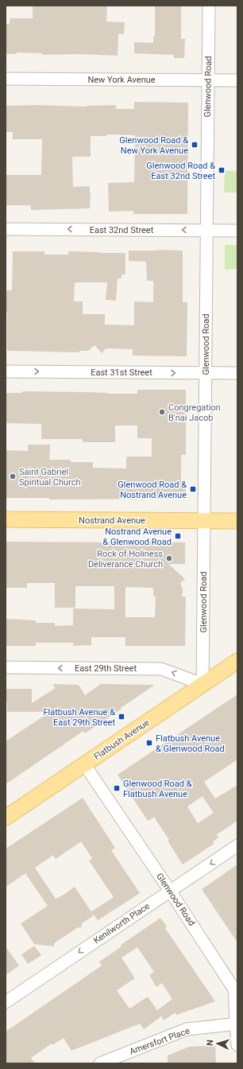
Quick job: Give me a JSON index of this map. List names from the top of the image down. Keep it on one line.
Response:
{"streets":{"main road":["Nostrand Avenue","Flatbush Avenue"],"street":["New York Avenue","Glenwood Road","East 32nd Street","East 31st Street","East 29th Street","Kenilworth Place","Amersfort Place"]},"crossings":[["New York Avenue","Glenwood Road"],["Glenwood Road","East 32nd Street"],["Glenwood Road","East 31st Street"],["Glenwood Road","Nostrand Avenue"],["Glenwood Road","East 29th Street"],["Glenwood Road","Flatbush Avenue"],["Glenwood Road","Kenilworth Place"],["Glenwood Road","Amersfort Place"],["East 29th Street","Flatbush Avenue"]],"one_way":["East 32nd Street","East 31st Street","East 29th Street","Kenilworth Place"],"places":{"transit":["Glenwood Road & New York Avenue","Glenwood Road & East 32nd Street","Glenwood Road & Nostrand Avenue","Nostrand Avenue & Glenwood Road","Flatbush Avenue & East 29th Street","Flatbush Avenue & Glenwood Road","Glenwood Road & Flatbush Avenue"],"other":["Congregation B'nai Jacob","Saint Gabriel Spiritual Church","Rock of Holiness Deliverance Church"]},"north":"left"}
